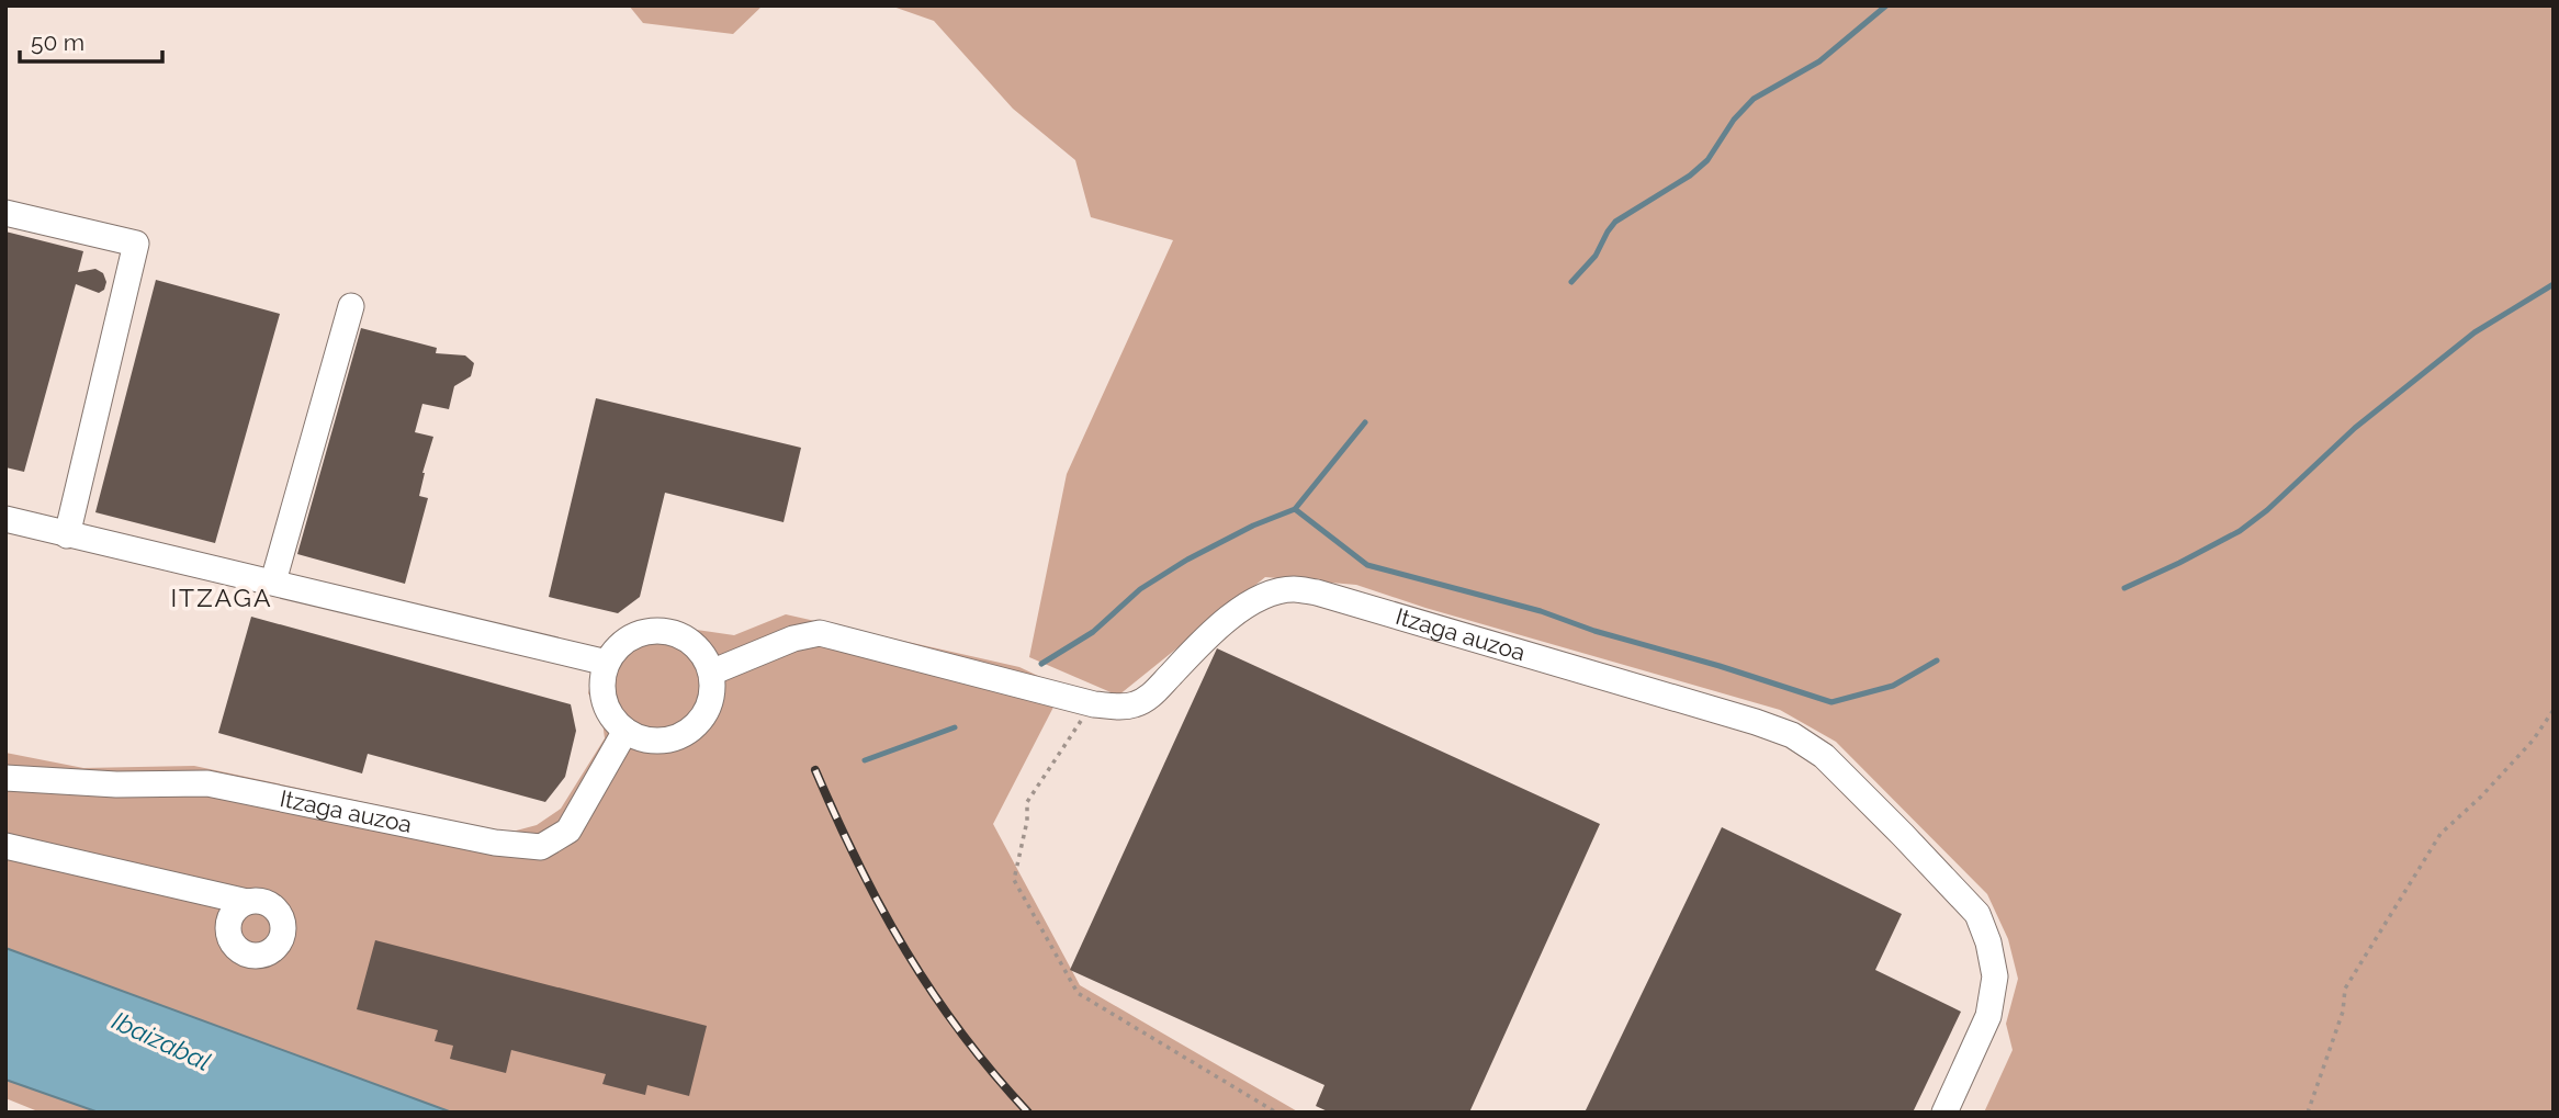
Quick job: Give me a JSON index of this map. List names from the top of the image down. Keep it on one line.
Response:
{"streets":{"street":["Itzaga auzoa"]},"districts":["ITZAGA"],"water":["Ibaizabal"],"scale_bar":"50 m"}
